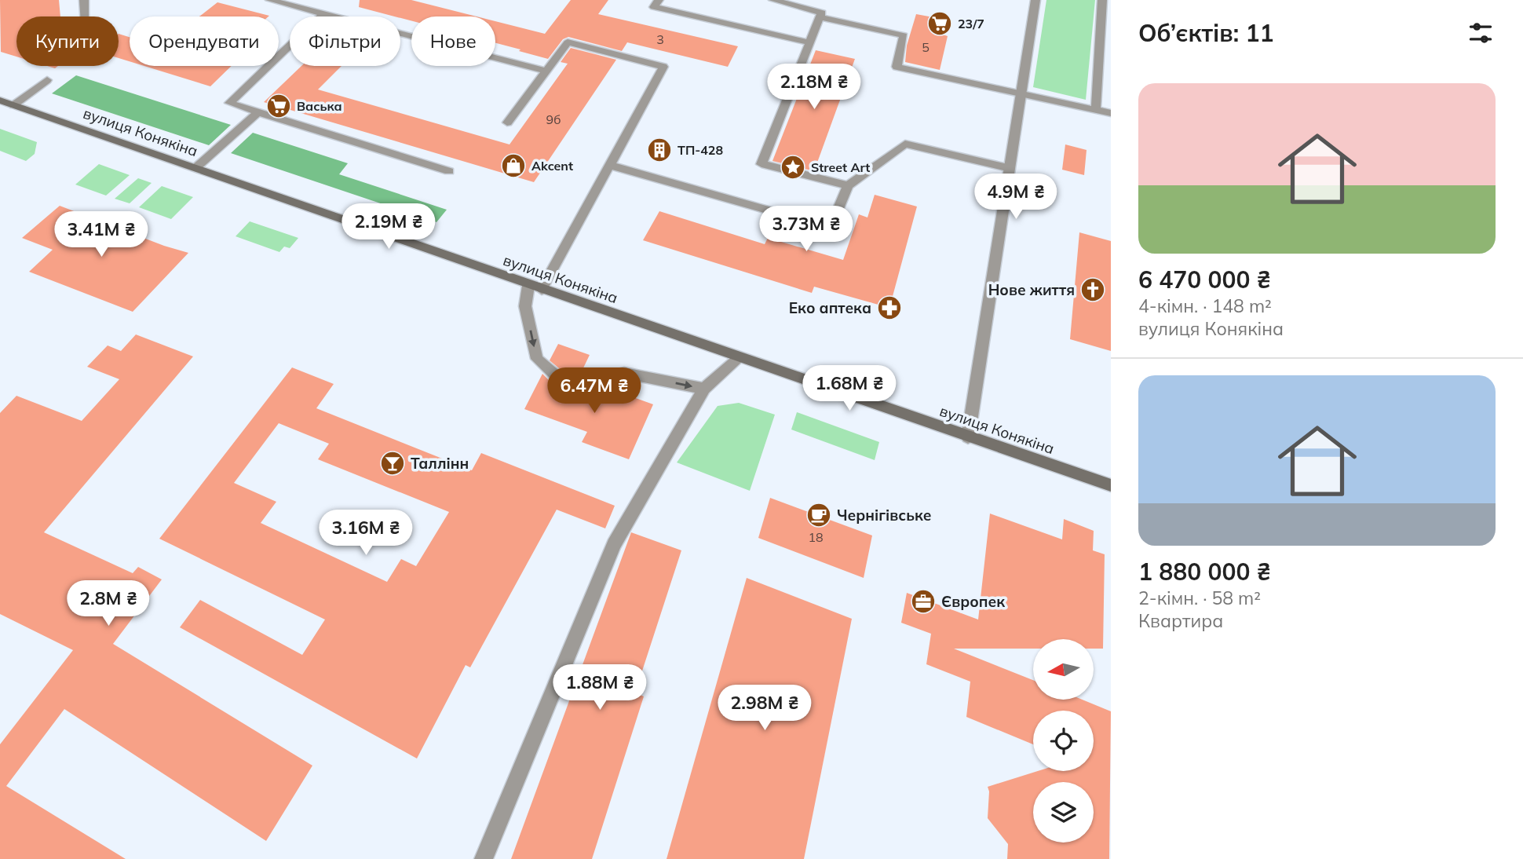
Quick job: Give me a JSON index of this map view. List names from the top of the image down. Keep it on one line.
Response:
{"streets":{"main road":["вулиця Конякіна"]},"places":{"supermarket":["23/7","Васька"],"building":["ТП-428"],"shop":["Akcent"],"place":["Street Art"],"church":["Нове життя"],"pharmacy":["Еко аптека"],"bar":["Таллінн"],"cafe":["Чернігівське"],"office":["Європек"]},"house_numbers":["3","5","9б","18"],"north":"left","page":{"heading":"Об’єктів: 11","chip":["Купити","Орендувати","Фільтри","Нове"],"price":["2.18M ₴","4.9M ₴","2.19M ₴","3.73M ₴","3.41M ₴","1.68M ₴","6.47M ₴","3.16M ₴","2.8M ₴","1.88M ₴","2.98M ₴"],"list":[{"name":"6 470 000 ₴","note":"4-кімн. · 148 m² · вулиця Конякіна"},{"name":"1 880 000 ₴","note":"2-кімн. · 58 m² · Квартира"}]}}
